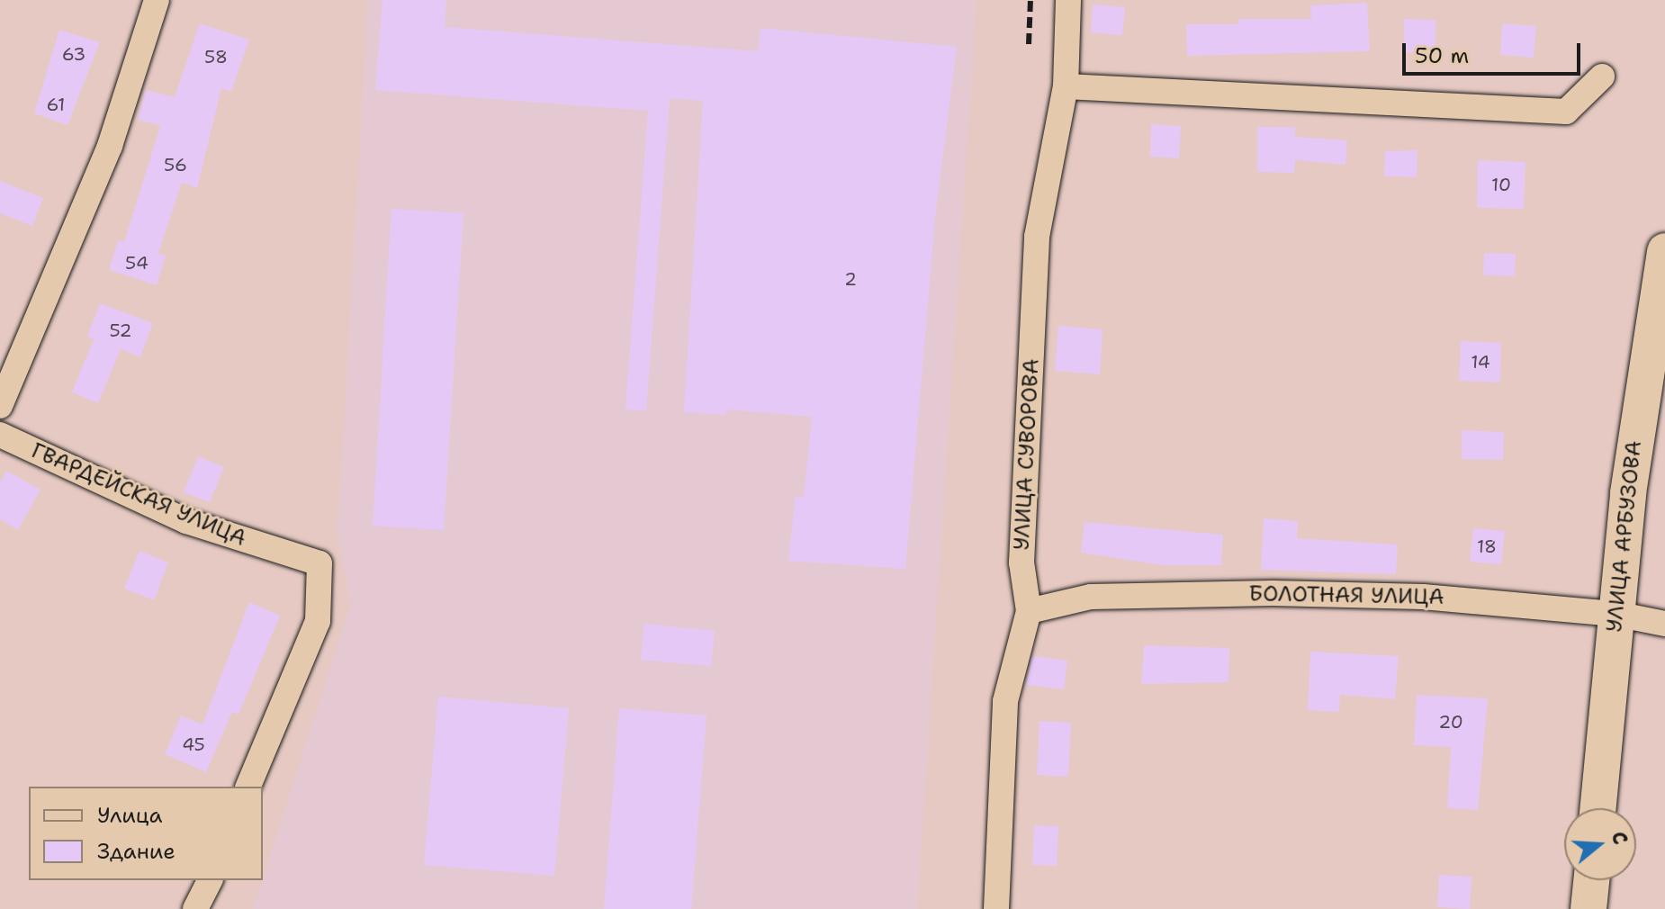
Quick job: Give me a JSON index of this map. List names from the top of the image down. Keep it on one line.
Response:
{"streets":{"street":["УЛИЦА СУВОРОВА","ГВАРДЕЙСКАЯ УЛИЦА","УЛИЦА АРБУЗОВА","БОЛОТНАЯ УЛИЦА"]},"crossings":[["УЛИЦА СУВОРОВА","БОЛОТНАЯ УЛИЦА"],["УЛИЦА АРБУЗОВА","БОЛОТНАЯ УЛИЦА"]],"house_numbers":["63","58","61","56","10","54","2","52","14","18","20","45"],"legend":["Улица","Здание"],"scale_bar":"50 m","north":"right"}
